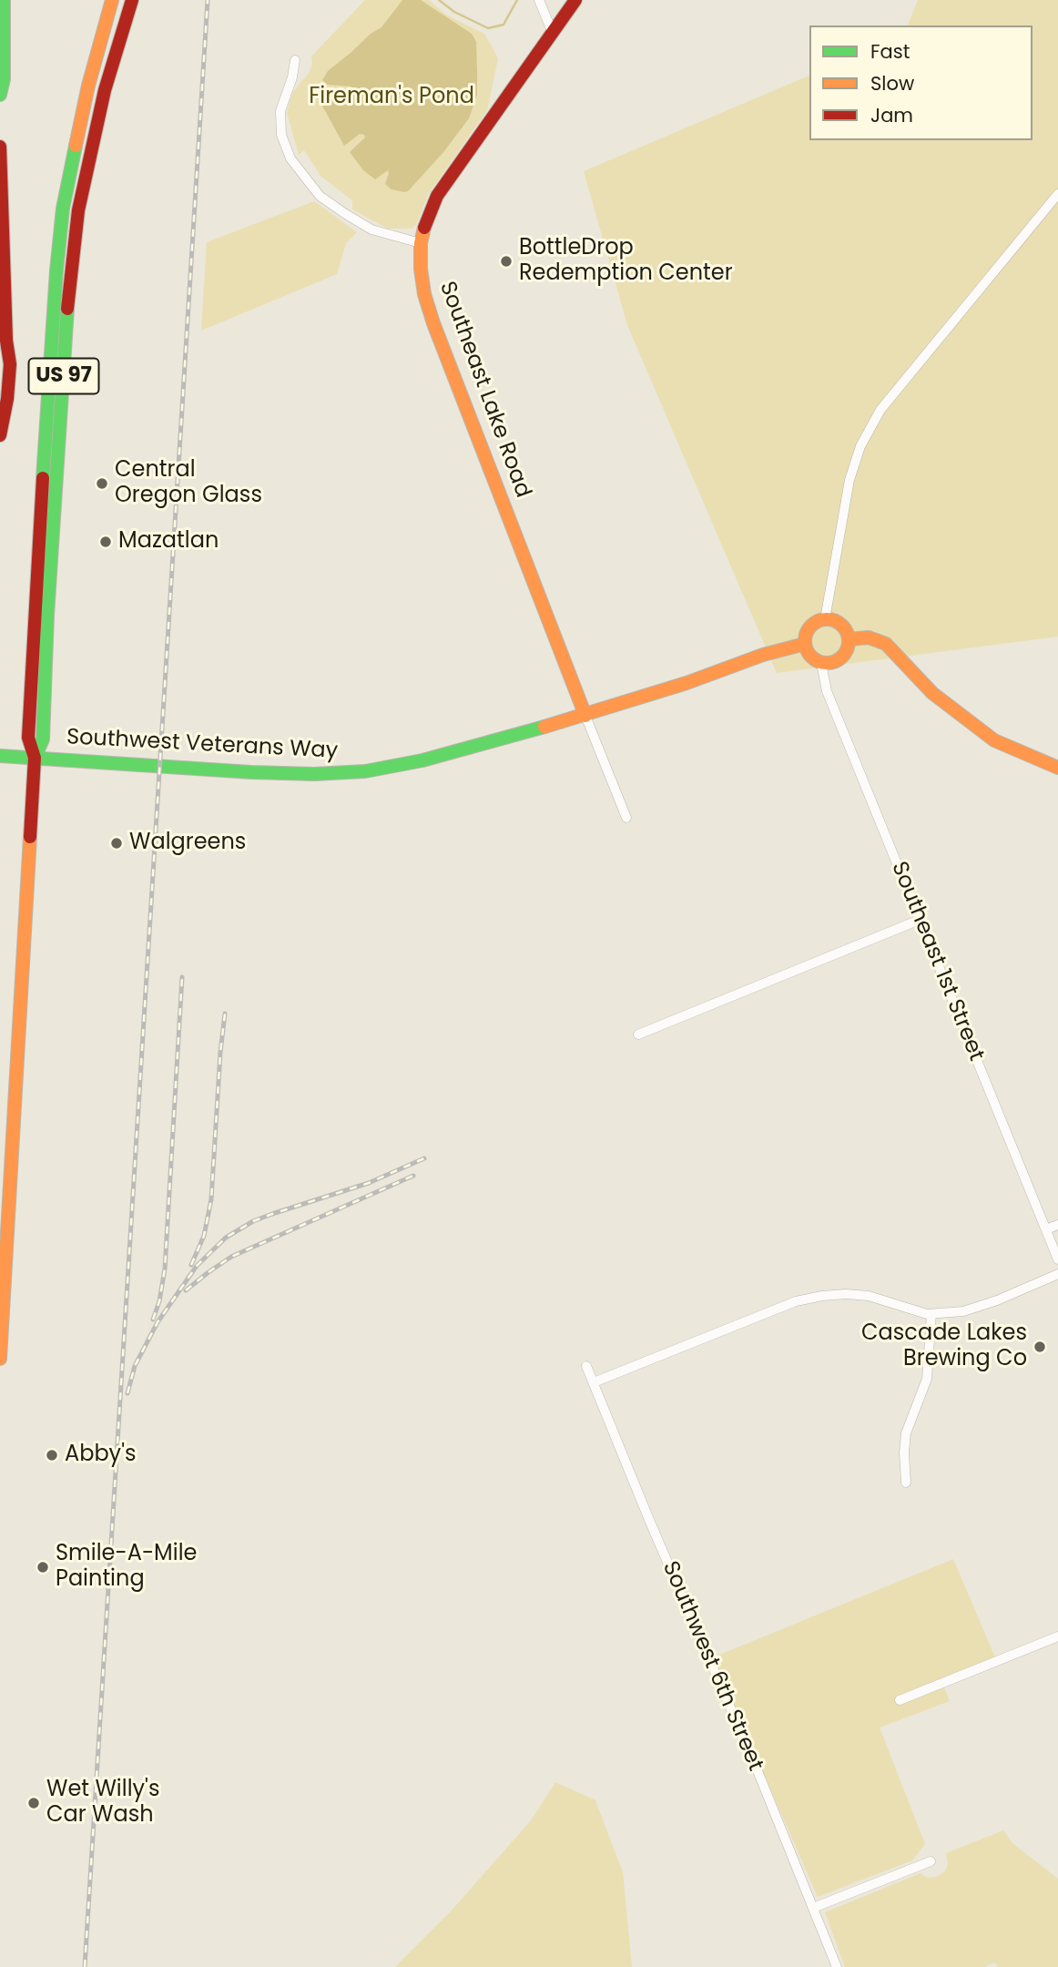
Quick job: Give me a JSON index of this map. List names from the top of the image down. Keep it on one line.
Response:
{"streets":{"main road":["US 97","Southeast Lake Road","Southwest Veterans Way"],"street":["Southeast 1st Street","Southwest 6th Street"]},"crossings":[["US 97","Southwest Veterans Way"],["Southeast Lake Road","Southwest Veterans Way"],["Southwest Veterans Way","Southeast 1st Street"]],"parks":["Fireman's Pond"],"places":["BottleDrop Redemption Center","Central Oregon Glass","Mazatlan","Walgreens","Cascade Lakes Brewing Co","Abby's","Smile-A-Mile Painting","Wet Willy's Car Wash"],"legend":["Fast","Slow","Jam"]}
